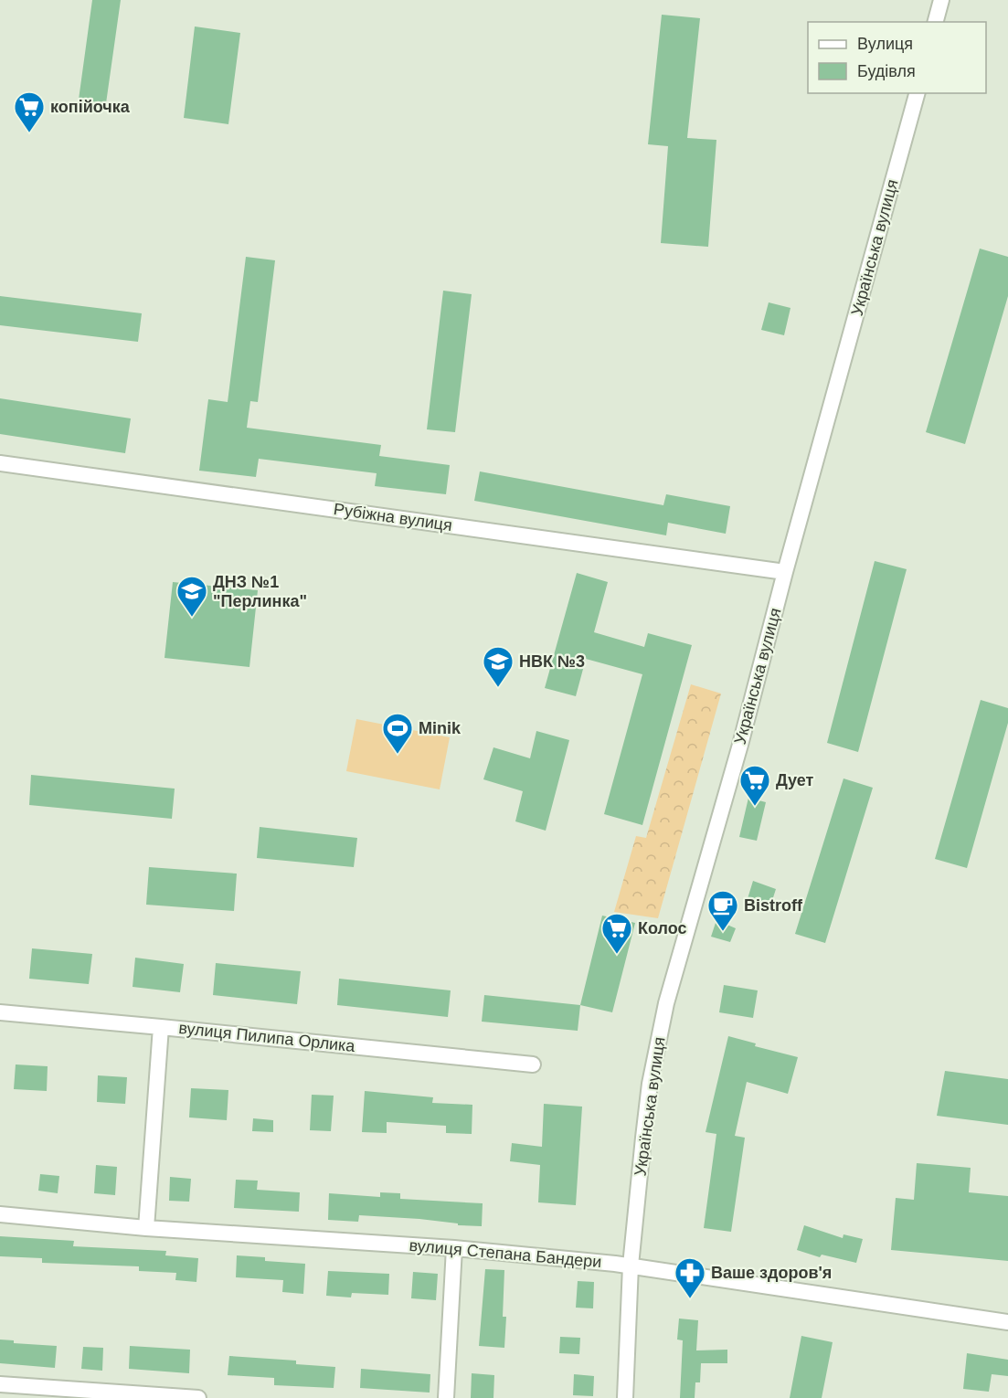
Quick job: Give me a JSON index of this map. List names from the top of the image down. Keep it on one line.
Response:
{"streets":{"street":["Українська вулиця","Рубіжна вулиця","вулиця Пилипа Орлика","вулиця Степана Бандери"]},"crossings":[["Українська вулиця","Рубіжна вулиця"],["Українська вулиця","вулиця Степана Бандери"]],"places":{"supermarket":["копійочка","Дует","Колос"],"school or university":["ДНЗ №1 \"Перлинка\"","НВК №3"],"sports":["Minik"],"cafe":["Bistroff"],"pharmacy":["Ваше здоров'я"]},"legend":["Вулиця","Будівля"]}
